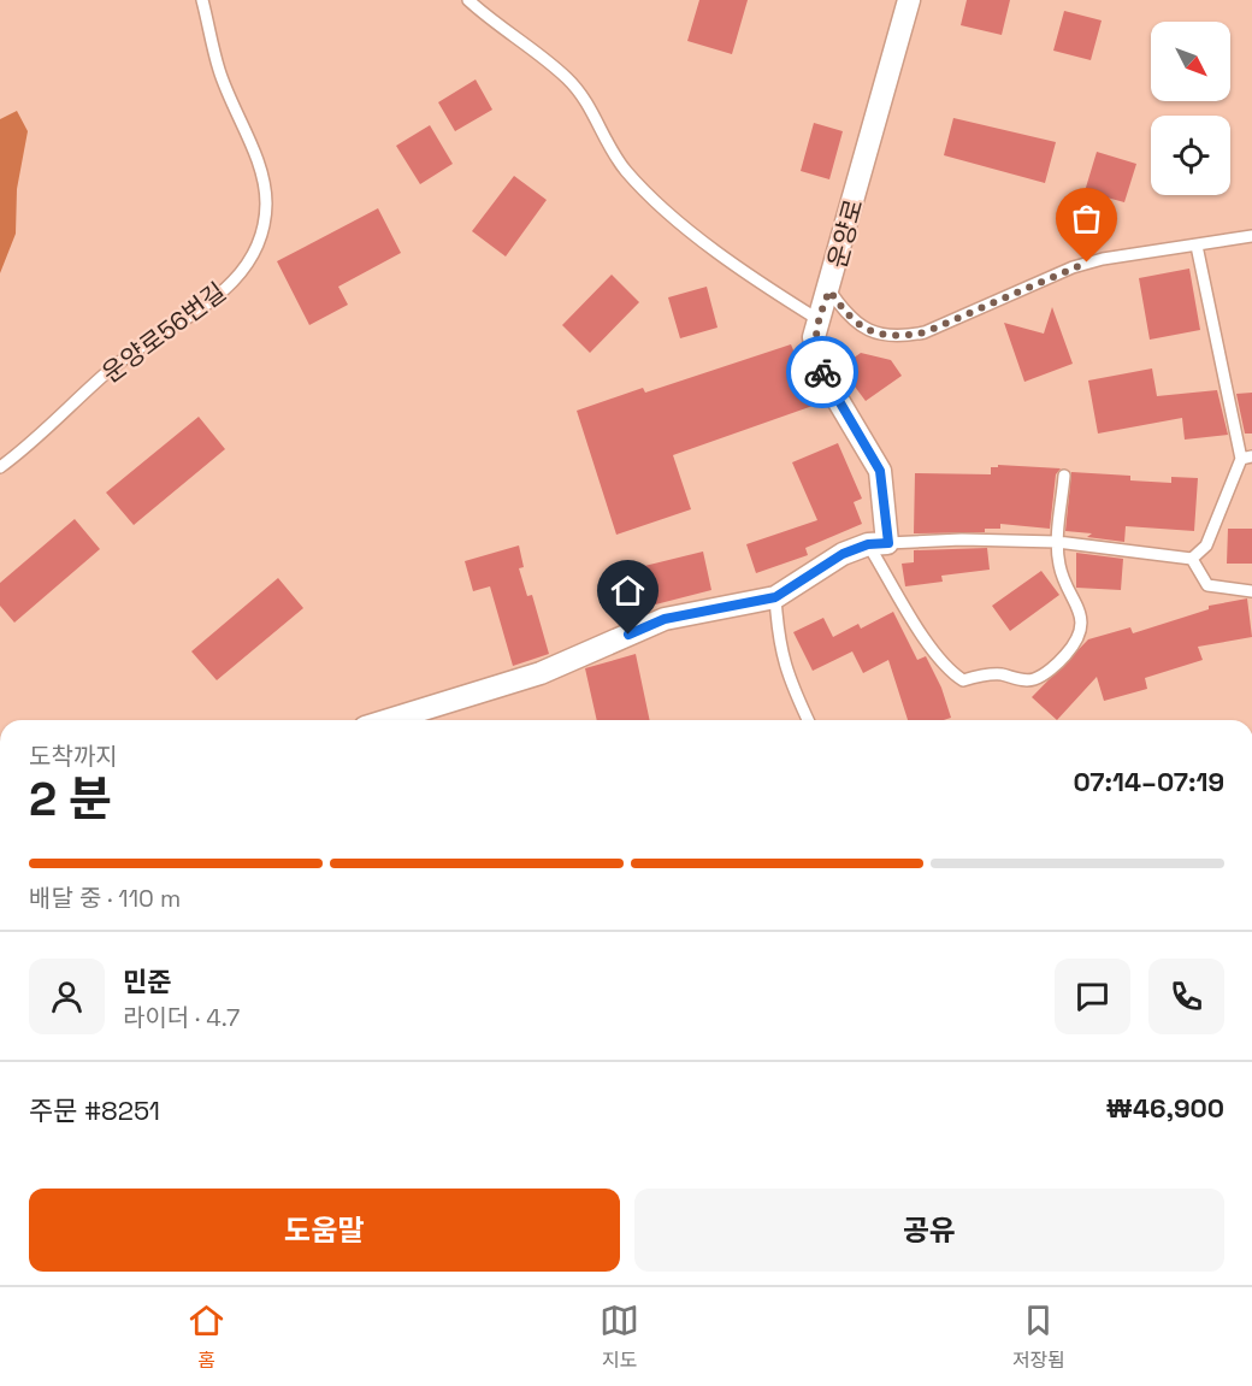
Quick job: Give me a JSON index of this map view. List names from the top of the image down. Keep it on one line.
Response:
{"streets":{"street":["운양로"],"lane":["운양로56번길"]},"north":"bottom right","page":{"heading":["2 분","도착까지","07:14–07:19"],"panel":["민준","라이더 · 4.7","주문 #8251","₩46,900"],"bar":"배달 중 · 110 m","buttons":["도움말","공유"],"tabs":["홈","지도","저장됨"]}}
